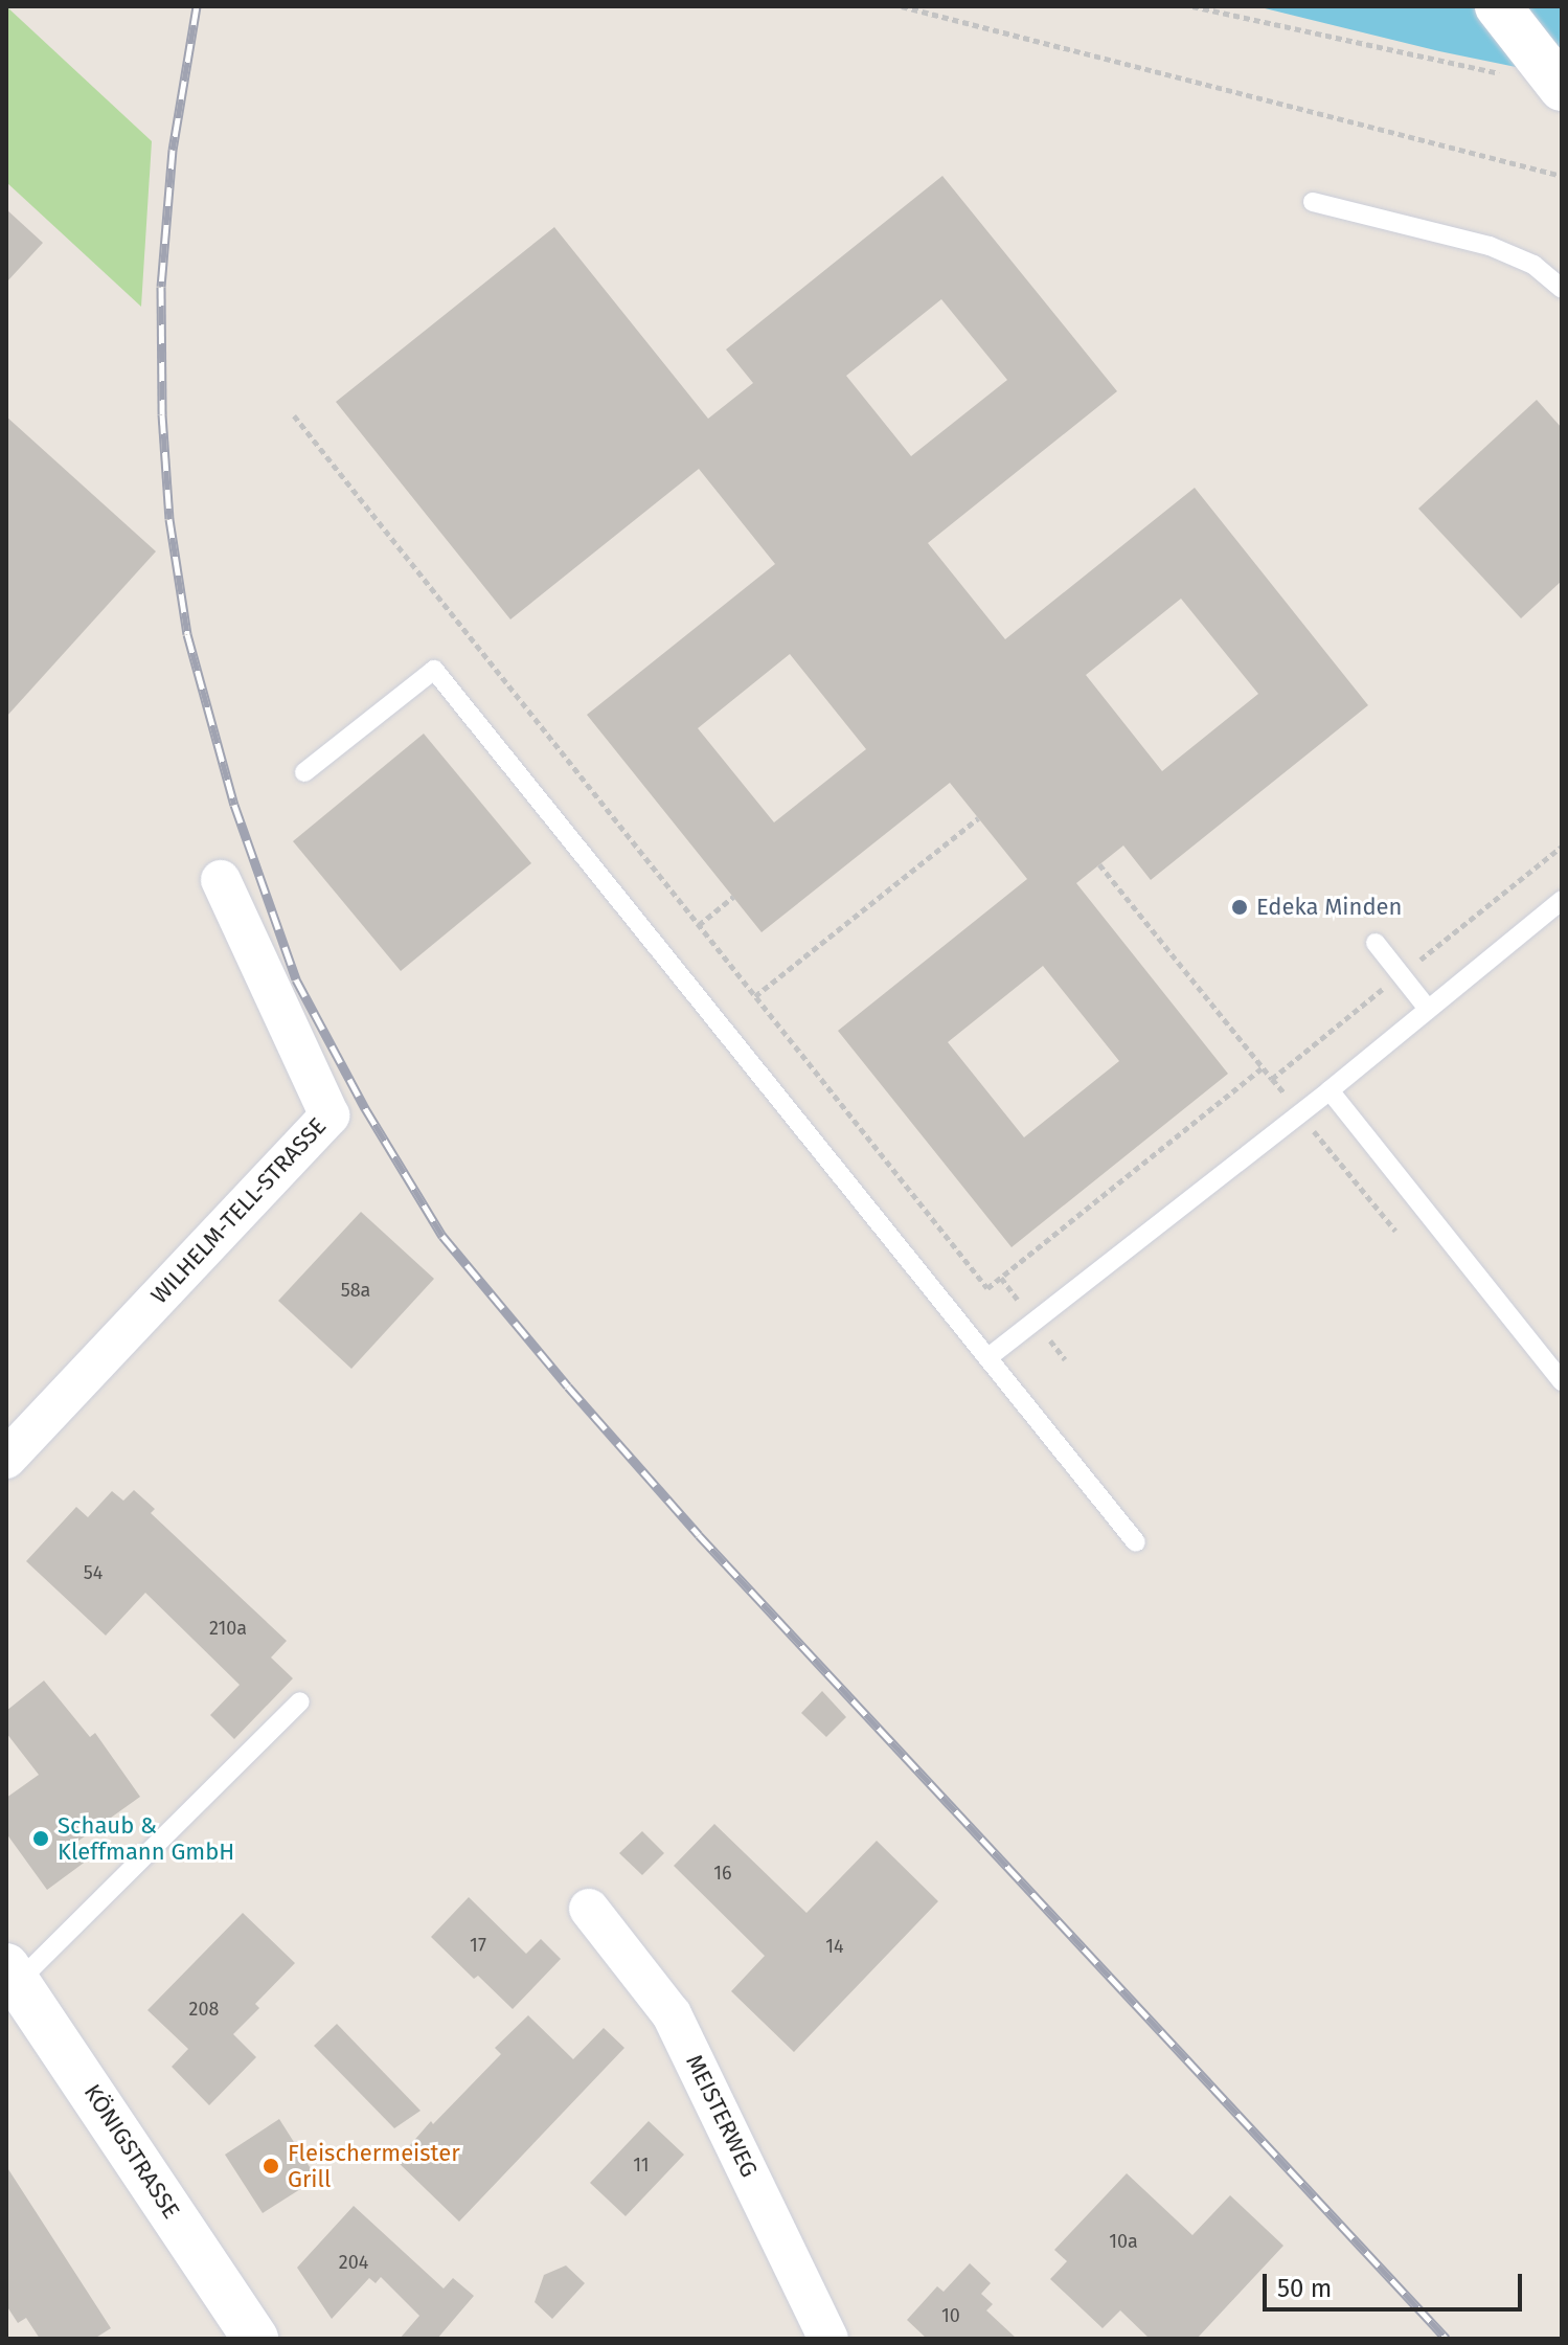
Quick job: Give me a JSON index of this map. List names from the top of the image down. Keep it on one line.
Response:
{"streets":{"main road":["KÖNIGSTRASSE"],"street":["WILHELM-TELL-STRASSE","MEISTERWEG"]},"places":["Edeka Minden","Schaub & Kleffmann GmbH","Fleischermeister Grill"],"house_numbers":["58a","54","210a","16","17","14","208","11","10a","204","10"],"scale_bar":"50 m"}
